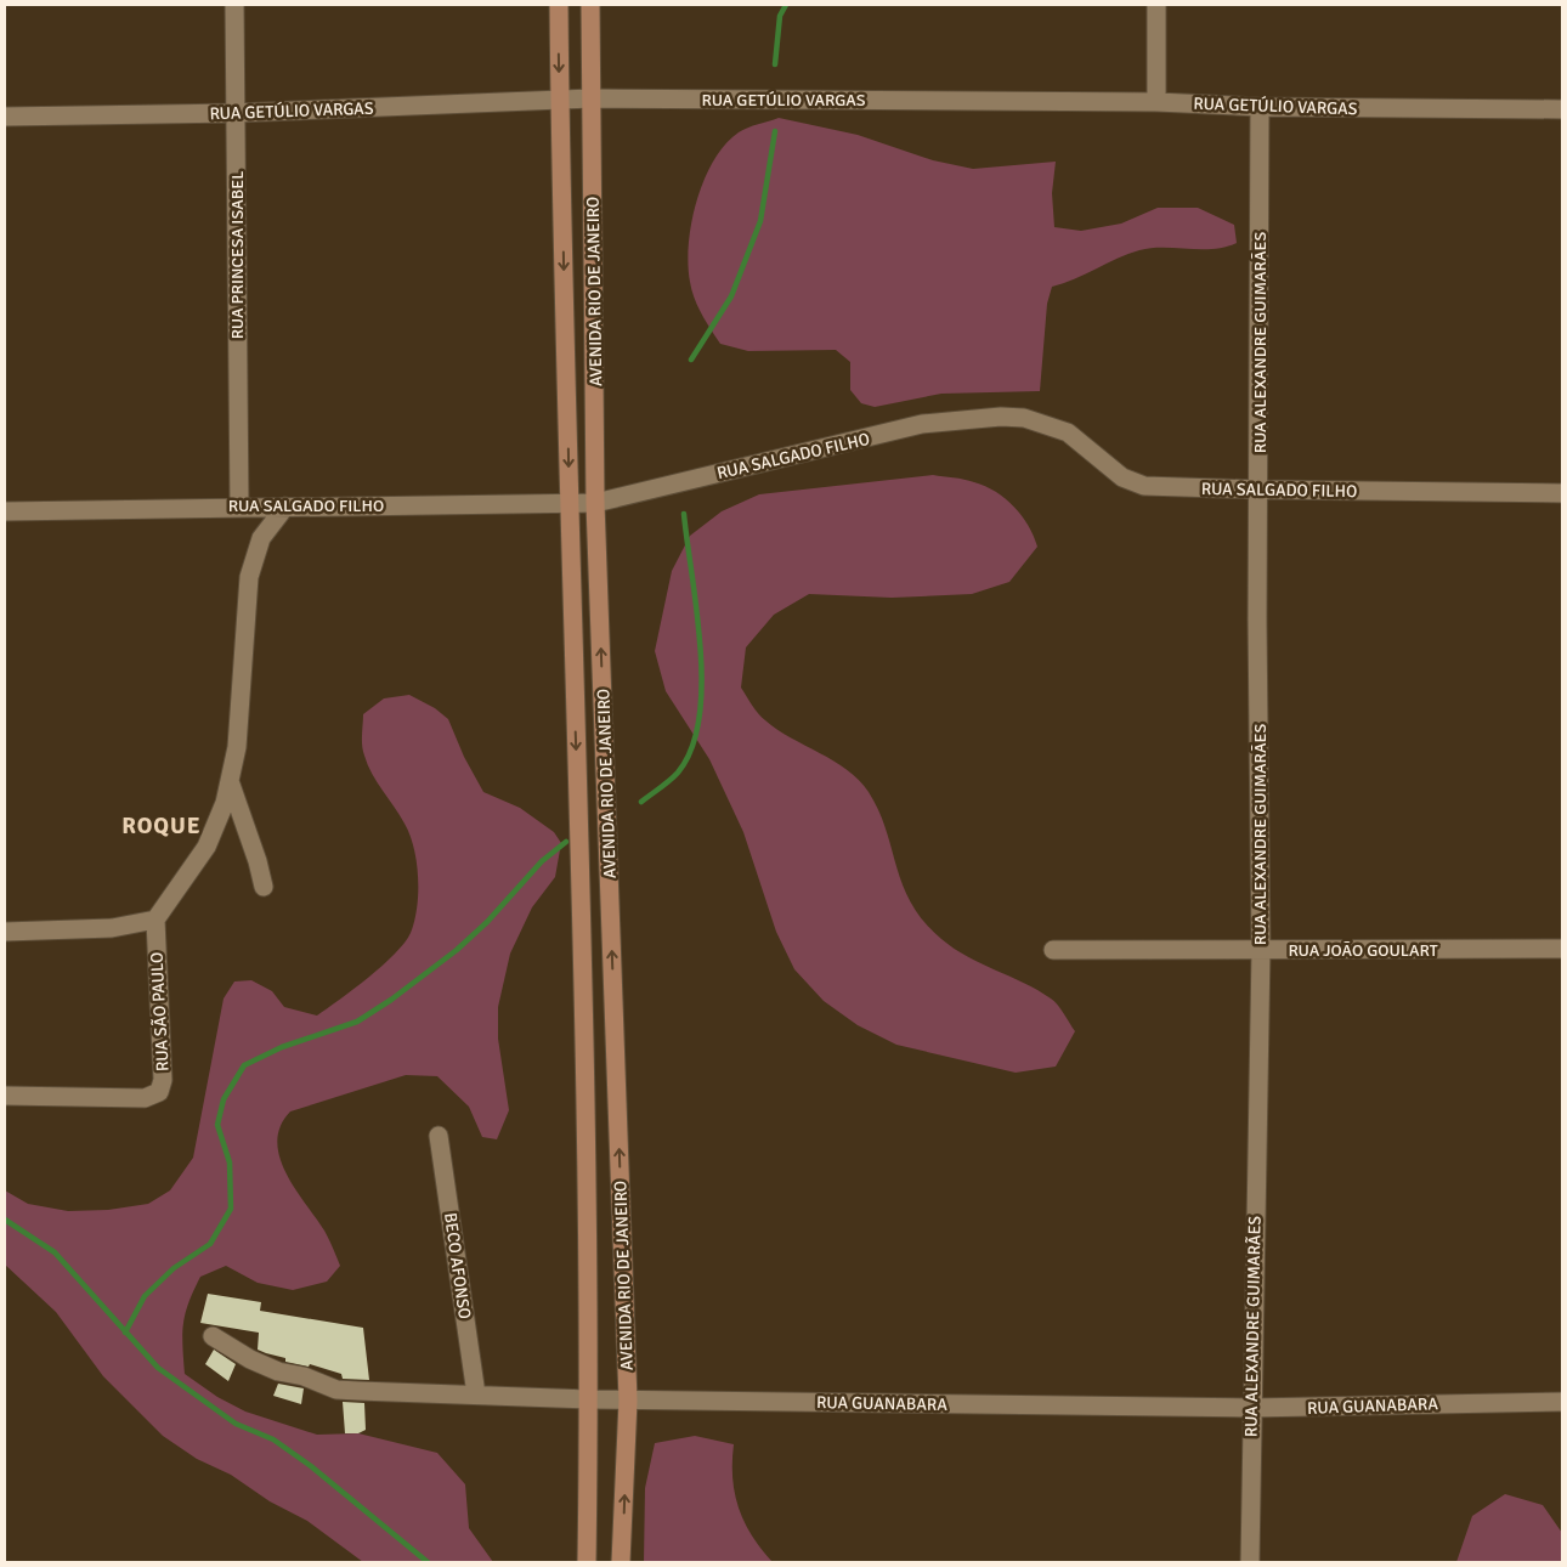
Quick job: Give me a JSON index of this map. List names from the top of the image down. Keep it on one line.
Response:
{"streets":{"main road":["AVENIDA RIO DE JANEIRO"],"street":["RUA GETÚLIO VARGAS","RUA PRINCESA ISABEL","RUA ALEXANDRE GUIMARÃES","RUA SALGADO FILHO","RUA JOÃO GOULART","RUA SÃO PAULO","BECO AFONSO","RUA GUANABARA"]},"crossings":[["RUA GETÚLIO VARGAS","RUA PRINCESA ISABEL"],["RUA GETÚLIO VARGAS","AVENIDA RIO DE JANEIRO"],["RUA GETÚLIO VARGAS","RUA ALEXANDRE GUIMARÃES"],["RUA PRINCESA ISABEL","RUA SALGADO FILHO"],["AVENIDA RIO DE JANEIRO","RUA SALGADO FILHO"],["AVENIDA RIO DE JANEIRO","RUA GUANABARA"],["RUA ALEXANDRE GUIMARÃES","RUA SALGADO FILHO"],["RUA ALEXANDRE GUIMARÃES","RUA JOÃO GOULART"],["RUA ALEXANDRE GUIMARÃES","RUA GUANABARA"],["BECO AFONSO","RUA GUANABARA"]],"districts":["ROQUE"]}
